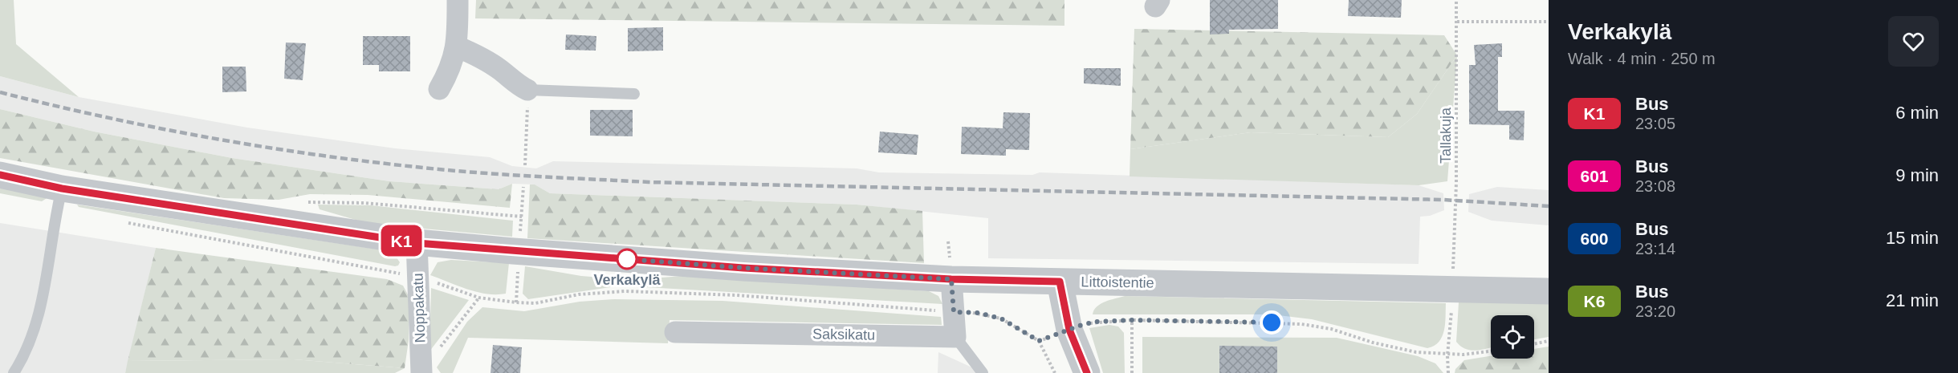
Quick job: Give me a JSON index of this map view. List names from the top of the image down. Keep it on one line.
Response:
{"streets":{"street":["Littoistentie","Noppakatu","Saksikatu"],"path":["Tallakuja"]},"crossings":[["Littoistentie","Noppakatu"]],"places":["Verkakylä"],"lines":["bus line K1"],"page":{"on_map":"K1","heading":["Verkakylä","Walk · 4 min · 250 m"],"list":[{"mark":"K1","name":"Bus","note":"23:05","value":"6 min"},{"mark":"601","name":"Bus","note":"23:08","value":"9 min"},{"mark":"600","name":"Bus","note":"23:14","value":"15 min"},{"mark":"K6","name":"Bus","note":"23:20","value":"21 min"}]}}
